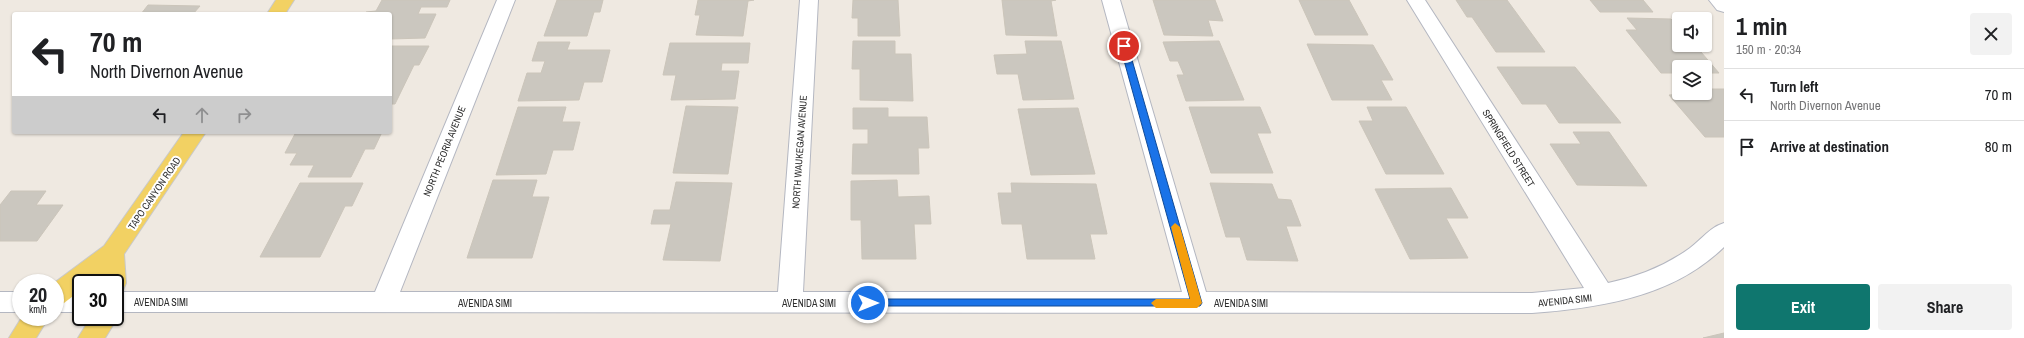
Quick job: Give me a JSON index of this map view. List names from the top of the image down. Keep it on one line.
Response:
{"streets":{"main road":["TAPO CANYON ROAD"],"street":["SPRINGFIELD STREET","NORTH PEORIA AVENUE","NORTH WAUKEGAN AVENUE","AVENIDA SIMI"]},"crossings":[["SPRINGFIELD STREET","AVENIDA SIMI"],["NORTH PEORIA AVENUE","AVENIDA SIMI"],["NORTH WAUKEGAN AVENUE","AVENIDA SIMI"]],"page":{"heading":["1 min","150 m · 20:34"],"turn":["70 m","North Divernon Avenue"],"list":[{"name":"Turn left","note":"North Divernon Avenue","value":"70 m"},{"name":"Arrive at destination","value":"80 m"}],"speed":"20 km/h","limit":"30","buttons":["Exit","Share"]}}
